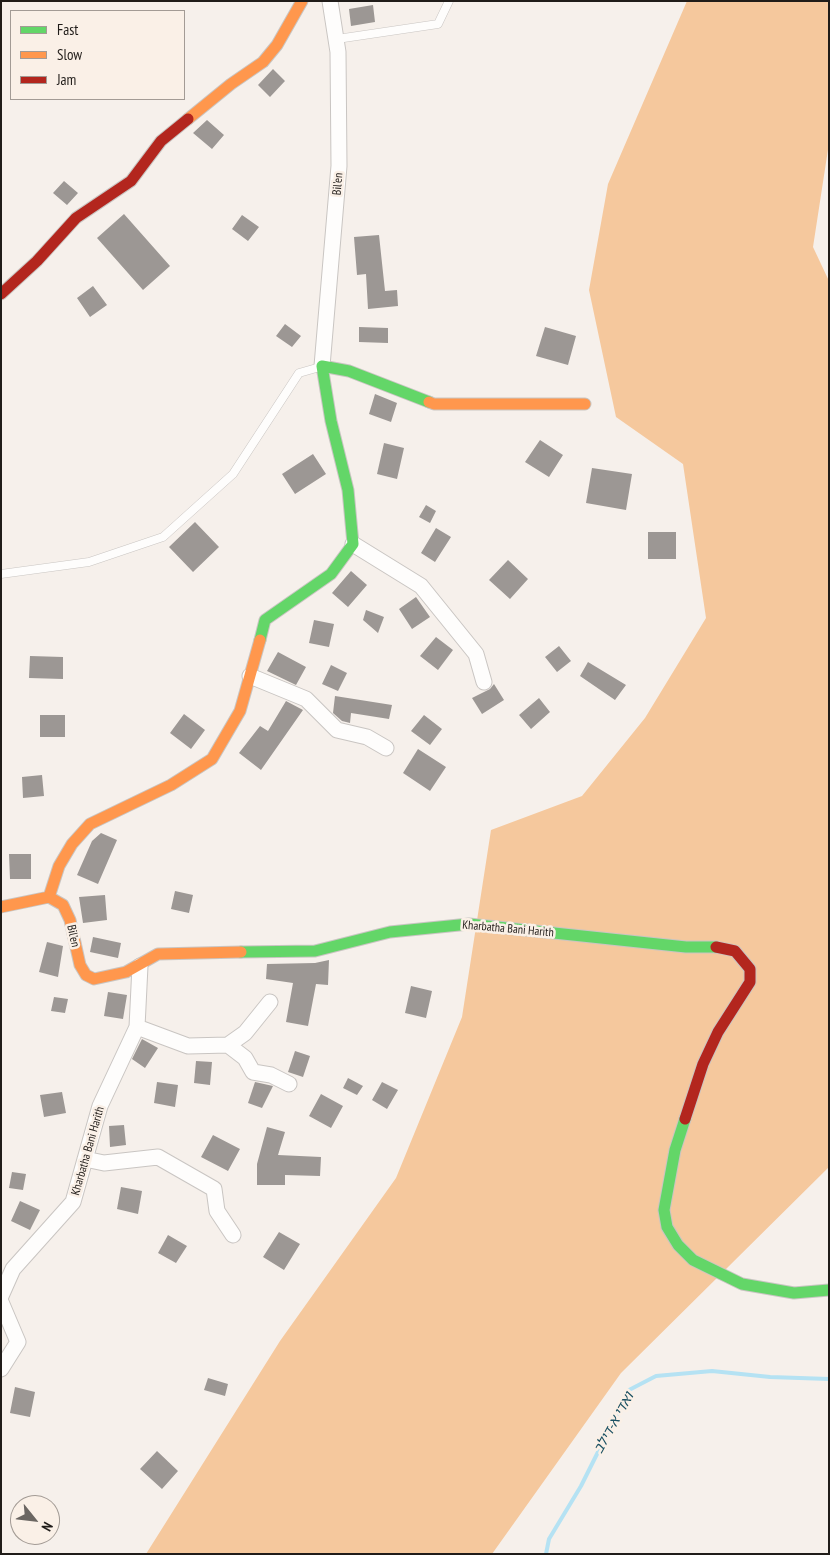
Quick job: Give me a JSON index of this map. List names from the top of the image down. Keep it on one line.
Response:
{"streets":{"street":["Bil'en","Kharbatha Bani Harith"]},"crossings":[["Bil'en","Kharbatha Bani Harith"]],"water":["ואדי א-דילב"],"legend":["Fast","Slow","Jam"],"north":"bottom right"}
